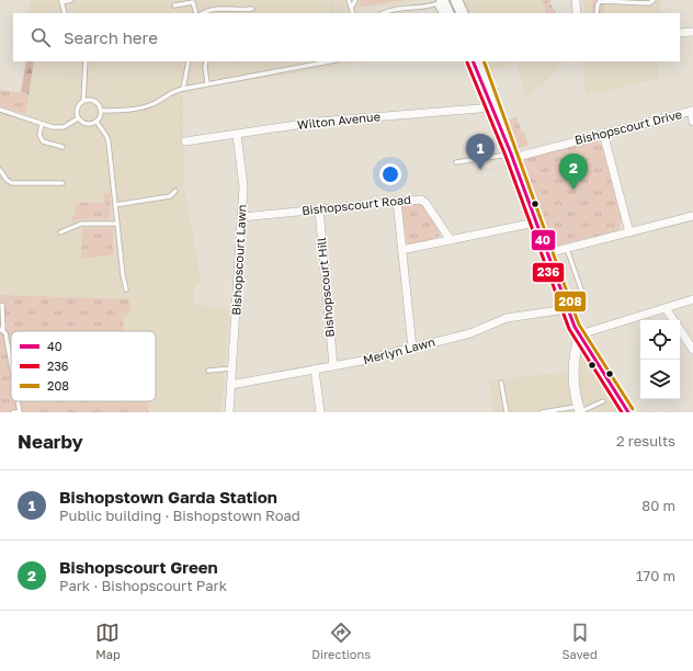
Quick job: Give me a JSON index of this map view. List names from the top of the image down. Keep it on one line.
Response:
{"streets":{"street":["Wilton Avenue","Bishopscourt Drive","Bishopscourt Road","Bishopscourt Lawn","Bishopscourt Hill","Merlyn Lawn"]},"crossings":[["Wilton Avenue","Bishopscourt Lawn"],["Bishopscourt Road","Bishopscourt Lawn"],["Bishopscourt Road","Bishopscourt Hill"],["Bishopscourt Lawn","Merlyn Lawn"],["Bishopscourt Hill","Merlyn Lawn"]],"lines":["transit line 40","transit line 208","transit line 236"],"legend":["40","236","208"],"page":{"search":"Search here","pins":["1","2"],"heading":["Nearby","2 results"],"list":[{"mark":"1","name":"Bishopstown Garda Station","note":"Public building · Bishopstown Road","value":"80 m"},{"mark":"2","name":"Bishopscourt Green","note":"Park · Bishopscourt Park","value":"170 m"}],"nav":["Map","Directions","Saved"]}}
